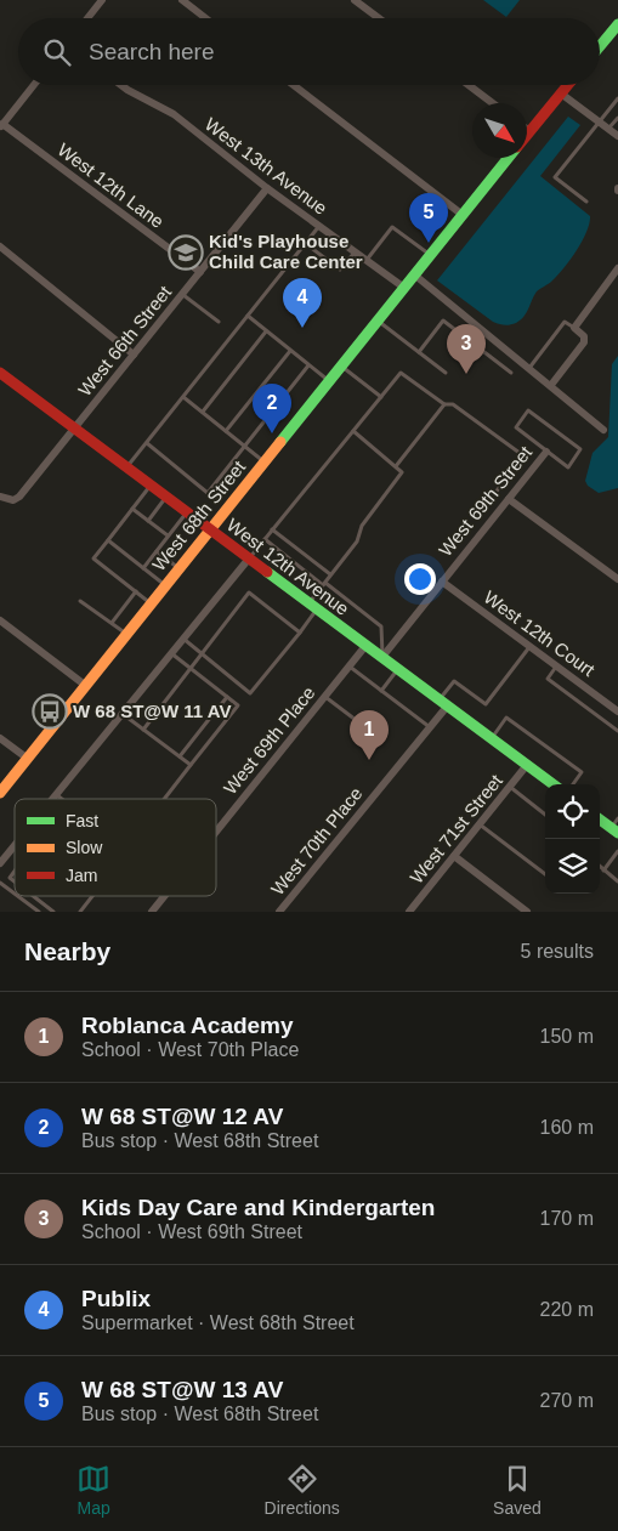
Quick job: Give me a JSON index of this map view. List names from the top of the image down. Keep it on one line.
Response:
{"streets":{"main road":["West 68th Street","West 12th Avenue"],"street":["West 13th Avenue","West 12th Lane","West 66th Street","West 69th Street","West 12th Court","West 69th Place","West 71st Street","West 70th Place"]},"crossings":[["West 13th Avenue","West 66th Street"],["West 13th Avenue","West 68th Street"],["West 12th Lane","West 66th Street"],["West 66th Street","West 12th Avenue"],["West 69th Street","West 12th Avenue"],["West 69th Street","West 12th Court"],["West 68th Street","West 12th Avenue"],["West 12th Avenue","West 69th Place"],["West 12th Avenue","West 71st Street"],["West 12th Avenue","West 70th Place"]],"places":{"school or university":["Kid's Playhouse Child Care Center"],"bus stop":["W 68 ST@W 11 AV"]},"legend":["Fast","Slow","Jam"],"north":"bottom right","page":{"search":"Search here","pins":["5","4","3","2","1"],"heading":["Nearby","5 results"],"list":[{"mark":"1","name":"Roblanca Academy","note":"School · West 70th Place","value":"150 m"},{"mark":"2","name":"W 68 ST@W 12 AV","note":"Bus stop · West 68th Street","value":"160 m"},{"mark":"3","name":"Kids Day Care and Kindergarten","note":"School · West 69th Street","value":"170 m"},{"mark":"4","name":"Publix","note":"Supermarket · West 68th Street","value":"220 m"},{"mark":"5","name":"W 68 ST@W 13 AV","note":"Bus stop · West 68th Street","value":"270 m"}],"nav":["Map","Directions","Saved"]}}
